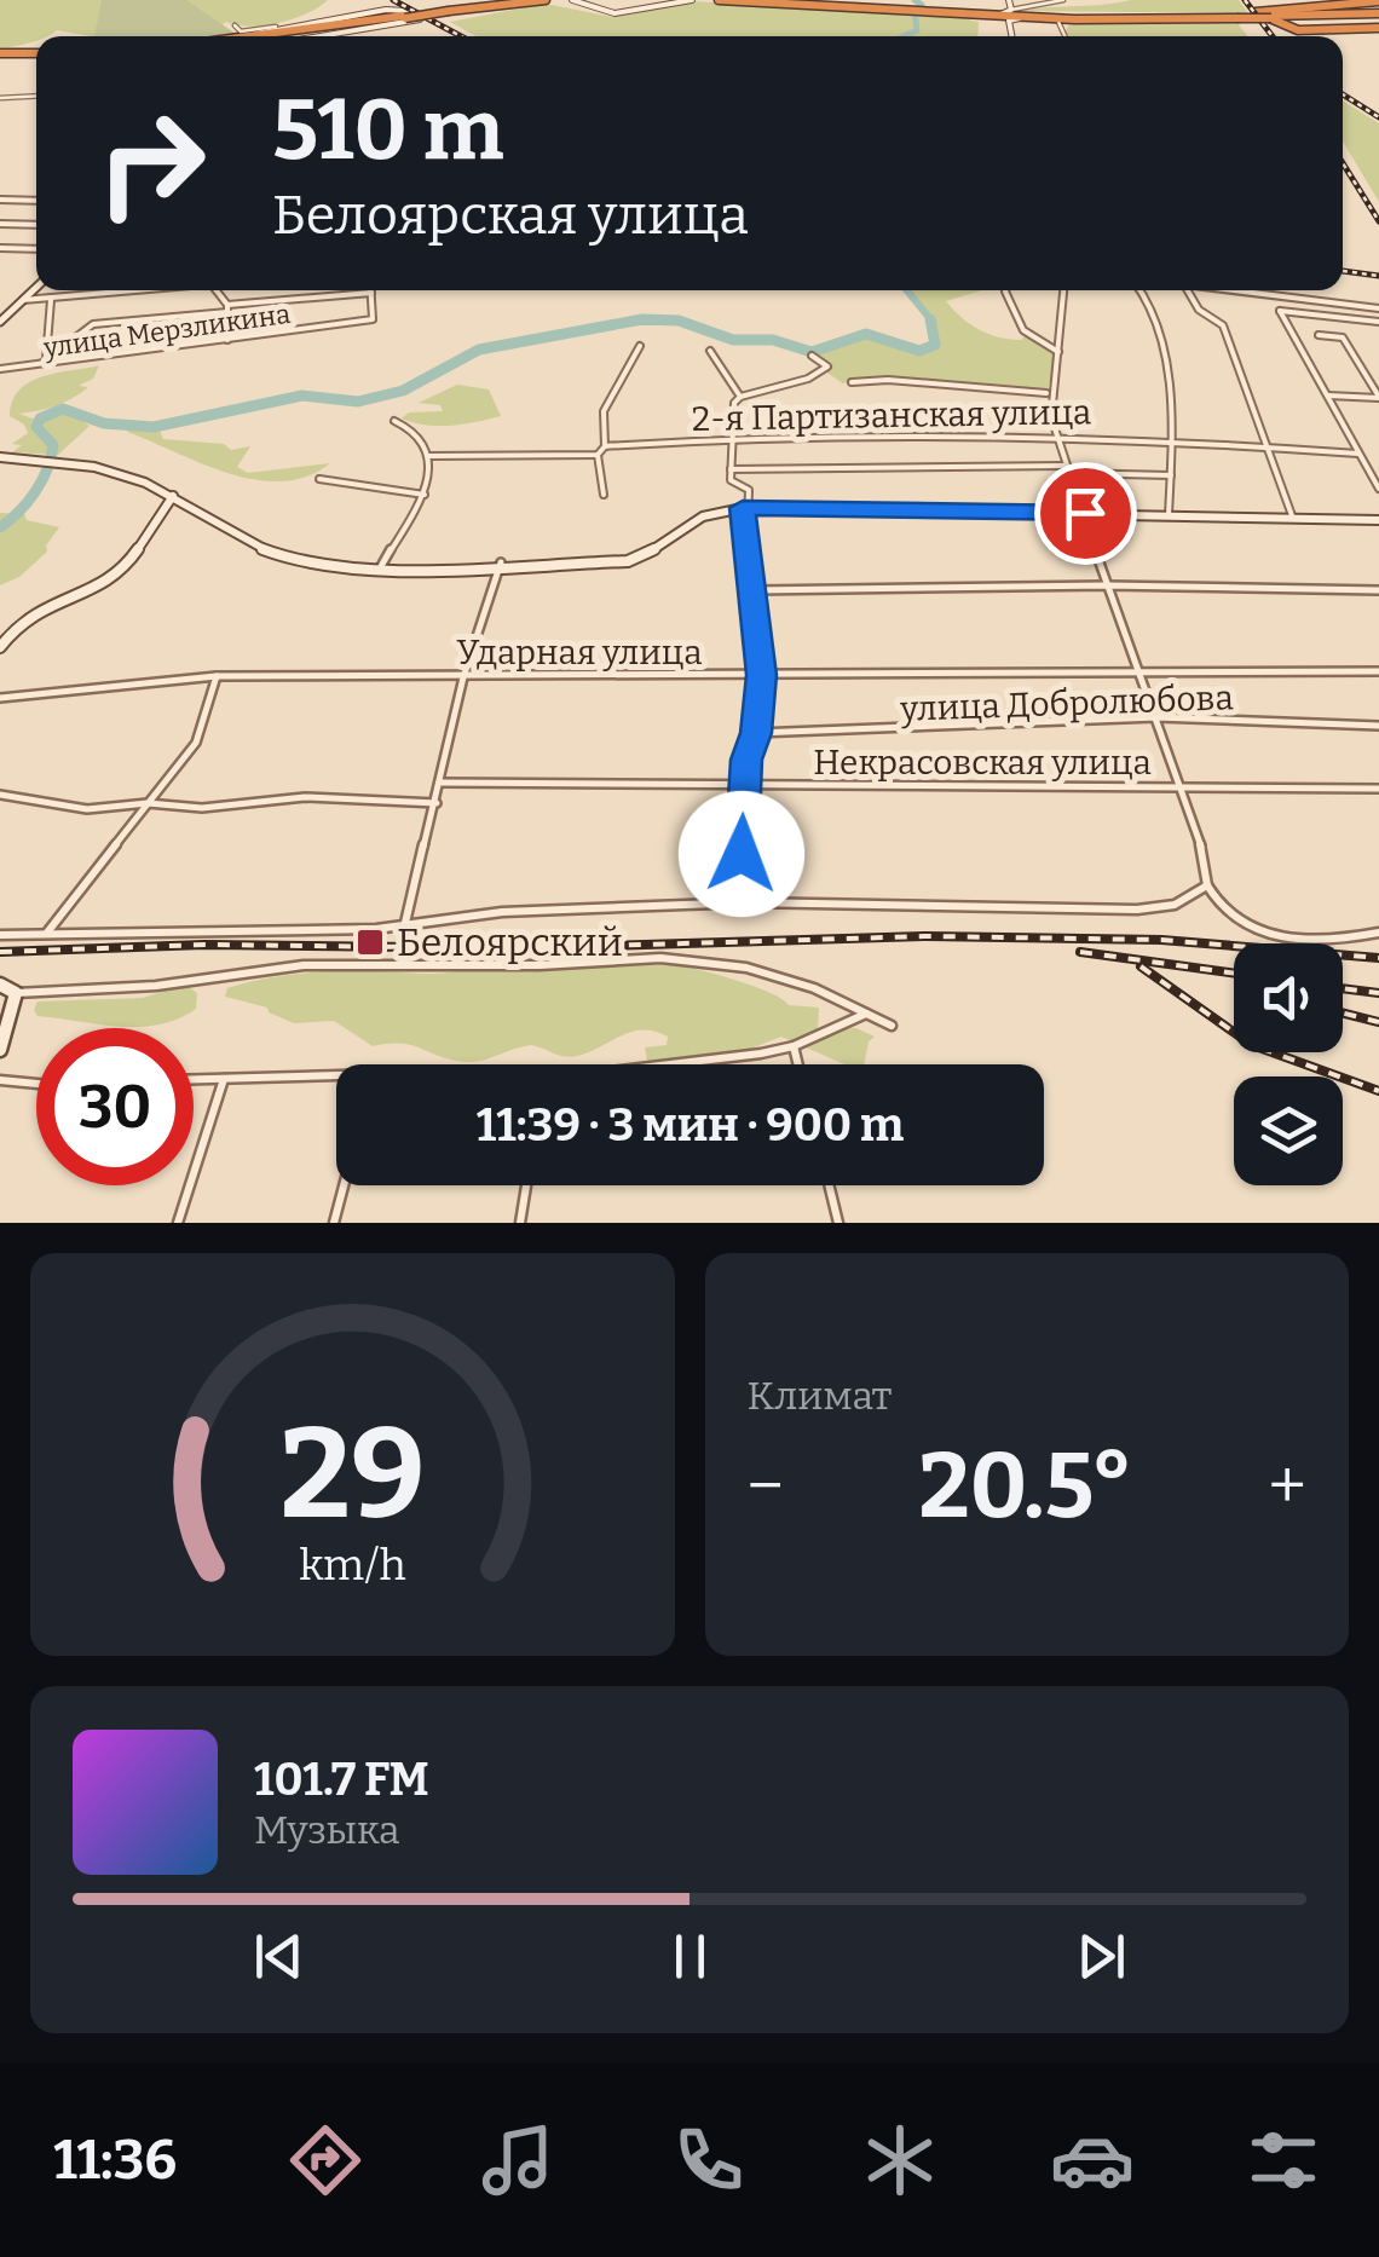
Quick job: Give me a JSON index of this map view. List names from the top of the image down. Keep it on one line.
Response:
{"streets":{"street":["улица Мерзликина","2-я Партизанская улица","Ударная улица","улица Добролюбова","Некрасовская улица"]},"places":{"transit":["Белоярский"]},"page":{"turn":["510 m","Белоярская улица"],"limit":"30","trip":"11:39 · 3 мин · 900 m","tile":"Климат","heat":["−","20.5°","+"],"song":["101.7 FM","Музыка"],"tabs":"11:36","gauge":["29","km/h"]}}
